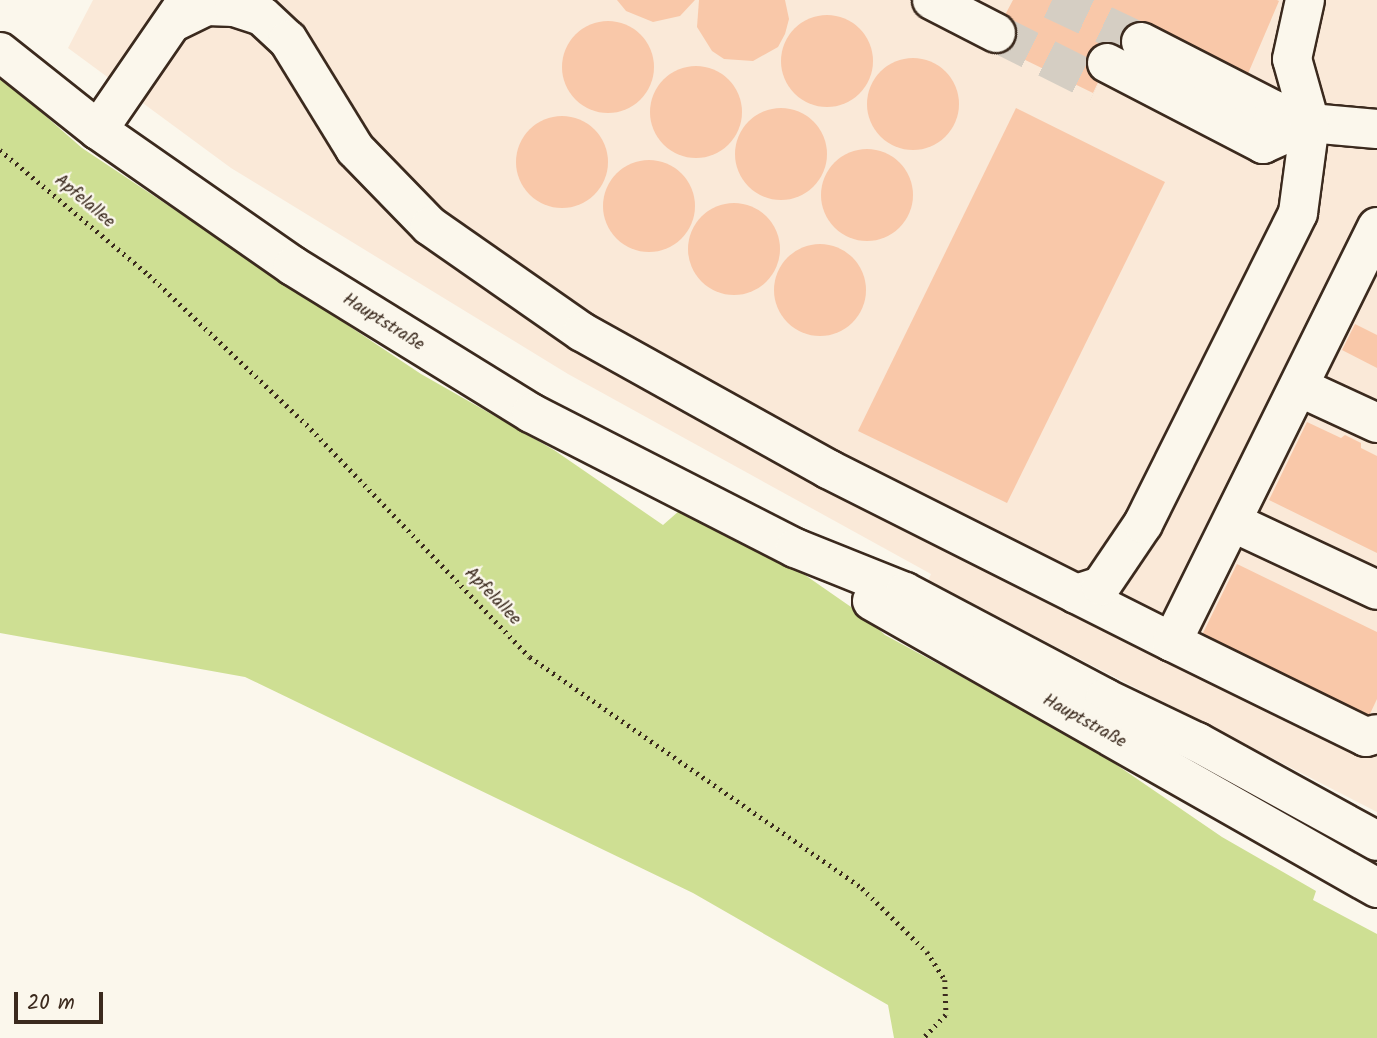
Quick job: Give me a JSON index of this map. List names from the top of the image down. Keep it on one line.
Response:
{"streets":{"main road":["Hauptstraße"],"path":["Apfelallee"]},"scale_bar":"20 m"}
